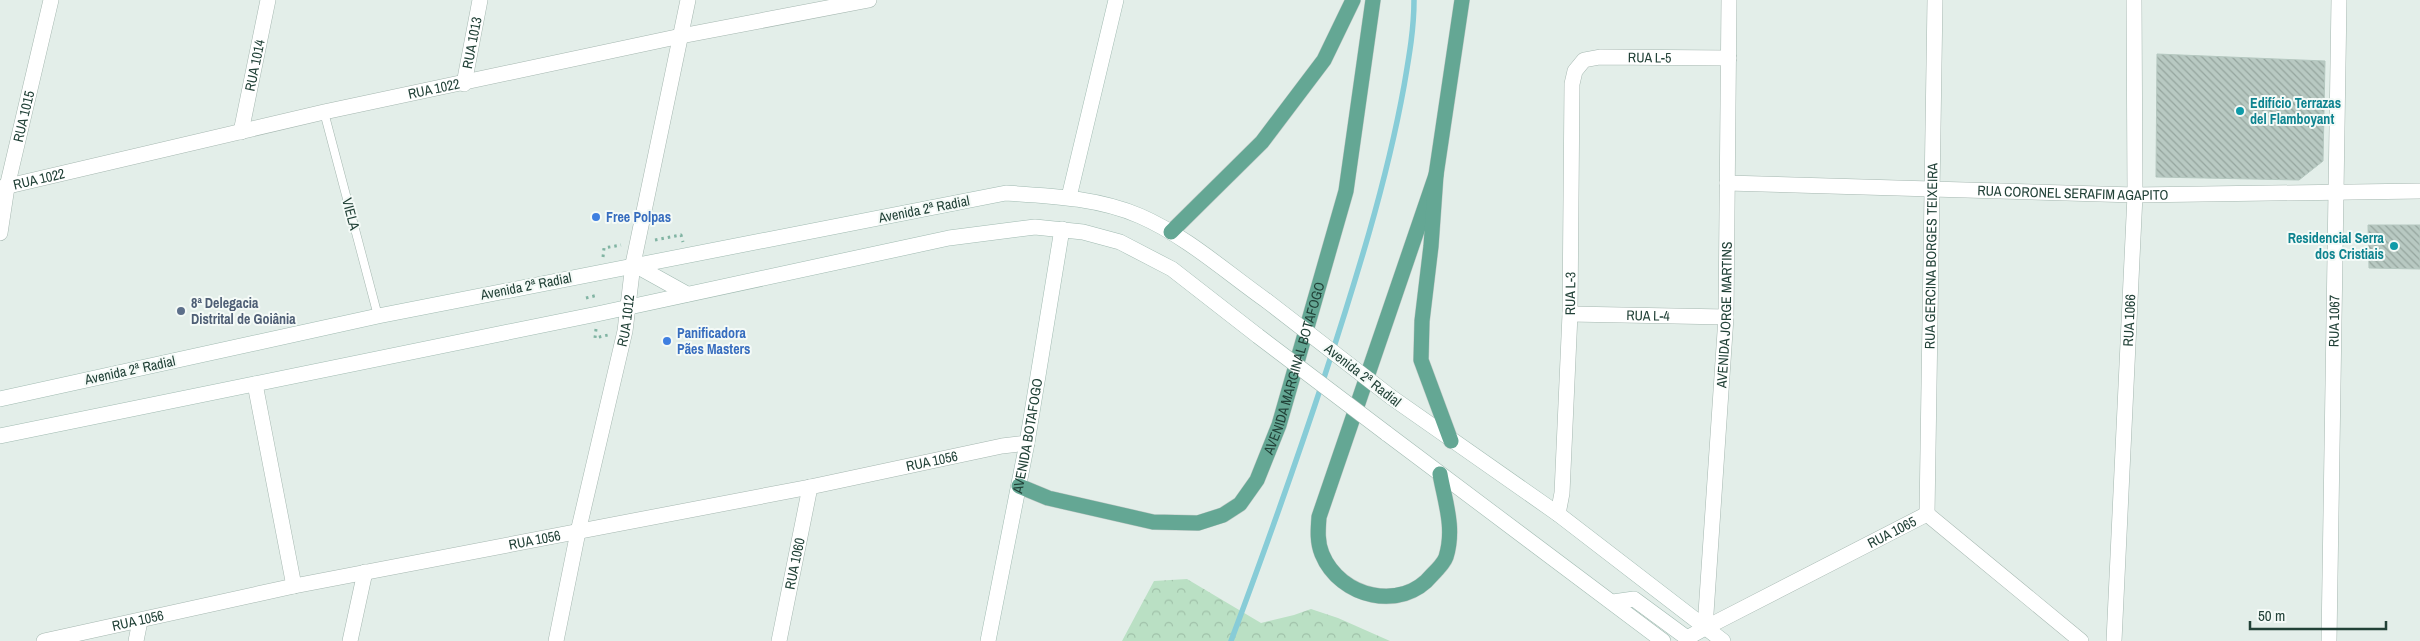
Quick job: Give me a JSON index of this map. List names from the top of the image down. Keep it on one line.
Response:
{"streets":{"main road":["AVENIDA MARGINAL BOTAFOGO"],"street":["RUA 1013","RUA L-5","RUA 1014","RUA 1022","RUA 1015","RUA CORONEL SERAFIM AGAPITO","Avenida 2ª Radial","RUA GERCINA BORGES TEIXEIRA","RUA L-3","AVENIDA JORGE MARTINS","RUA L-4","RUA 1012","RUA 1066","RUA 1067","AVENIDA BOTAFOGO","RUA 1056","RUA 1065","RUA 1060"],"lane":["VIELA"]},"crossings":[["RUA 1013","RUA 1022"],["RUA L-5","RUA L-3"],["RUA L-5","AVENIDA JORGE MARTINS"],["RUA 1014","RUA 1022"],["RUA 1022","RUA 1015"],["RUA 1022","VIELA"],["RUA 1022","RUA 1012"],["RUA CORONEL SERAFIM AGAPITO","RUA GERCINA BORGES TEIXEIRA"],["RUA CORONEL SERAFIM AGAPITO","AVENIDA JORGE MARTINS"],["RUA CORONEL SERAFIM AGAPITO","RUA 1066"],["RUA CORONEL SERAFIM AGAPITO","RUA 1067"],["Avenida 2ª Radial","VIELA"],["Avenida 2ª Radial","RUA L-3"],["Avenida 2ª Radial","AVENIDA JORGE MARTINS"],["Avenida 2ª Radial","RUA 1012"],["Avenida 2ª Radial","RUA 1065"],["RUA GERCINA BORGES TEIXEIRA","RUA 1065"],["RUA L-3","RUA L-4"],["AVENIDA JORGE MARTINS","RUA L-4"],["AVENIDA JORGE MARTINS","RUA 1065"],["RUA 1012","RUA 1056"],["AVENIDA MARGINAL BOTAFOGO","AVENIDA BOTAFOGO"],["AVENIDA BOTAFOGO","RUA 1056"],["RUA 1056","RUA 1060"]],"places":["Edifício Terrazas del Flamboyant","Free Polpas","Residencial Serra dos Cristiais","8ª Delegacia Distrital de Goiânia","Panificadora Pães Masters"],"scale_bar":"50 m"}
